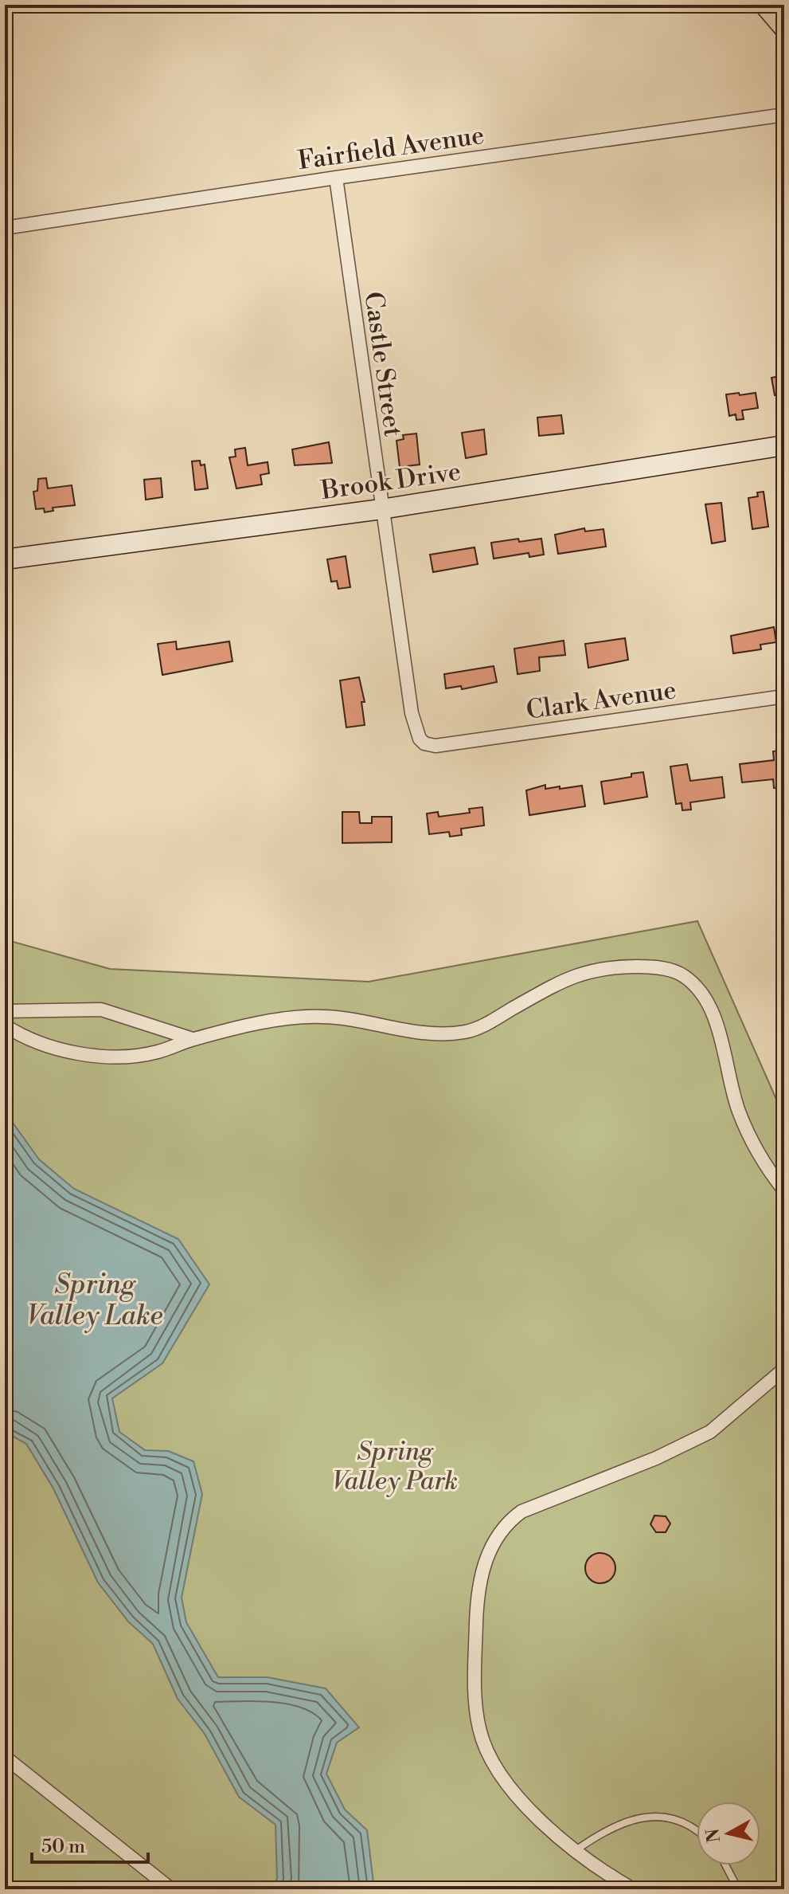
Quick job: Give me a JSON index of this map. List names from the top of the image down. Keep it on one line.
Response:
{"streets":{"street":["Fairfield Avenue","Castle Street","Brook Drive","Clark Avenue"]},"crossings":[["Fairfield Avenue","Castle Street"],["Castle Street","Brook Drive"],["Castle Street","Clark Avenue"]],"water":["Spring Valley Lake"],"parks":["Spring Valley Park"],"scale_bar":"50 m","north":"left"}
